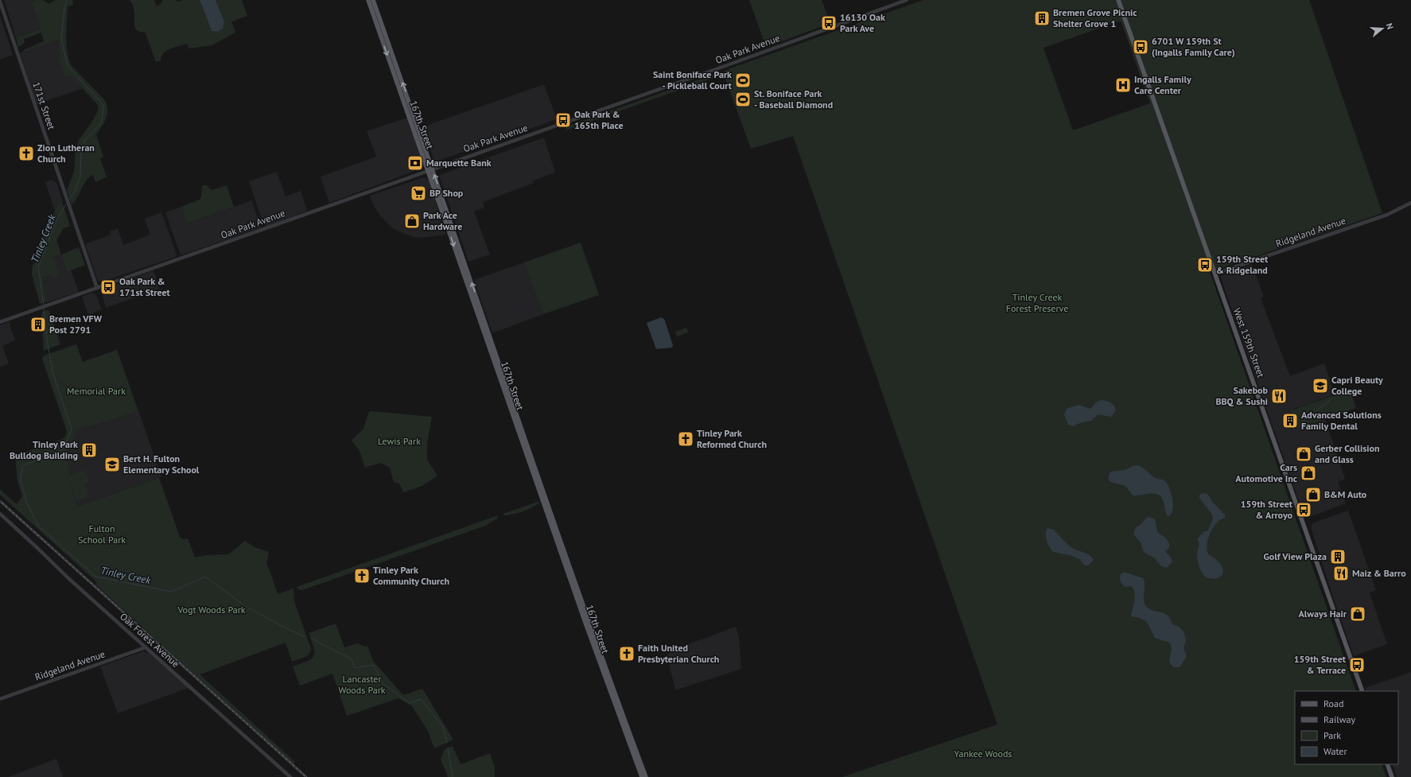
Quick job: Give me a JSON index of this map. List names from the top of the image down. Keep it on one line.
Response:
{"streets":{"main road":["167th Street","West 159th Street"],"street":["Oak Park Avenue","171st Street","Ridgeland Avenue","Oak Forest Avenue"]},"crossings":[["Oak Park Avenue","171st Street"],["Oak Park Avenue","167th Street"],["Ridgeland Avenue","West 159th Street"],["Ridgeland Avenue","Oak Forest Avenue"]],"water":["Tinley Creek"],"parks":["Tinley Creek Forest Preserve","Memorial Park","Lewis Park","Fulton School Park","Vogt Woods Park","Lancaster Woods Park","Yankee Woods"],"places":{"building":["Bremen Grove Picnic Shelter Grove 1","Bremen VFW Post 2791","Advanced Solutions Family Dental","Tinley Park Bulldog Building","Golf View Plaza"],"bus stop":["16130 Oak Park Ave","6701 W 159th St (Ingalls Family Care)","Oak Park & 165th Place","159th Street & Ridgeland","Oak Park & 171st Street","159th Street & Arroyo","159th Street & Terrace"],"sports":["Saint Boniface Park - Pickleball Court","St. Boniface Park - Baseball Diamond"],"hospital":["Ingalls Family Care Center"],"church":["Zion Lutheran Church","Tinley Park Reformed Church","Tinley Park Community Church","Faith United Presbyterian Church"],"bank":["Marquette Bank"],"supermarket":["BP Shop"],"shop":["Park Ace Hardware","Gerber Collision and Glass","Cars Automotive Inc","B&M Auto","Always Hair"],"school or university":["Capri Beauty College","Bert H. Fulton Elementary School"],"restaurant":["Sakebob BBQ & Sushi","Maiz & Barro"]},"legend":["Road","Railway","Park","Water"],"north":"right"}
